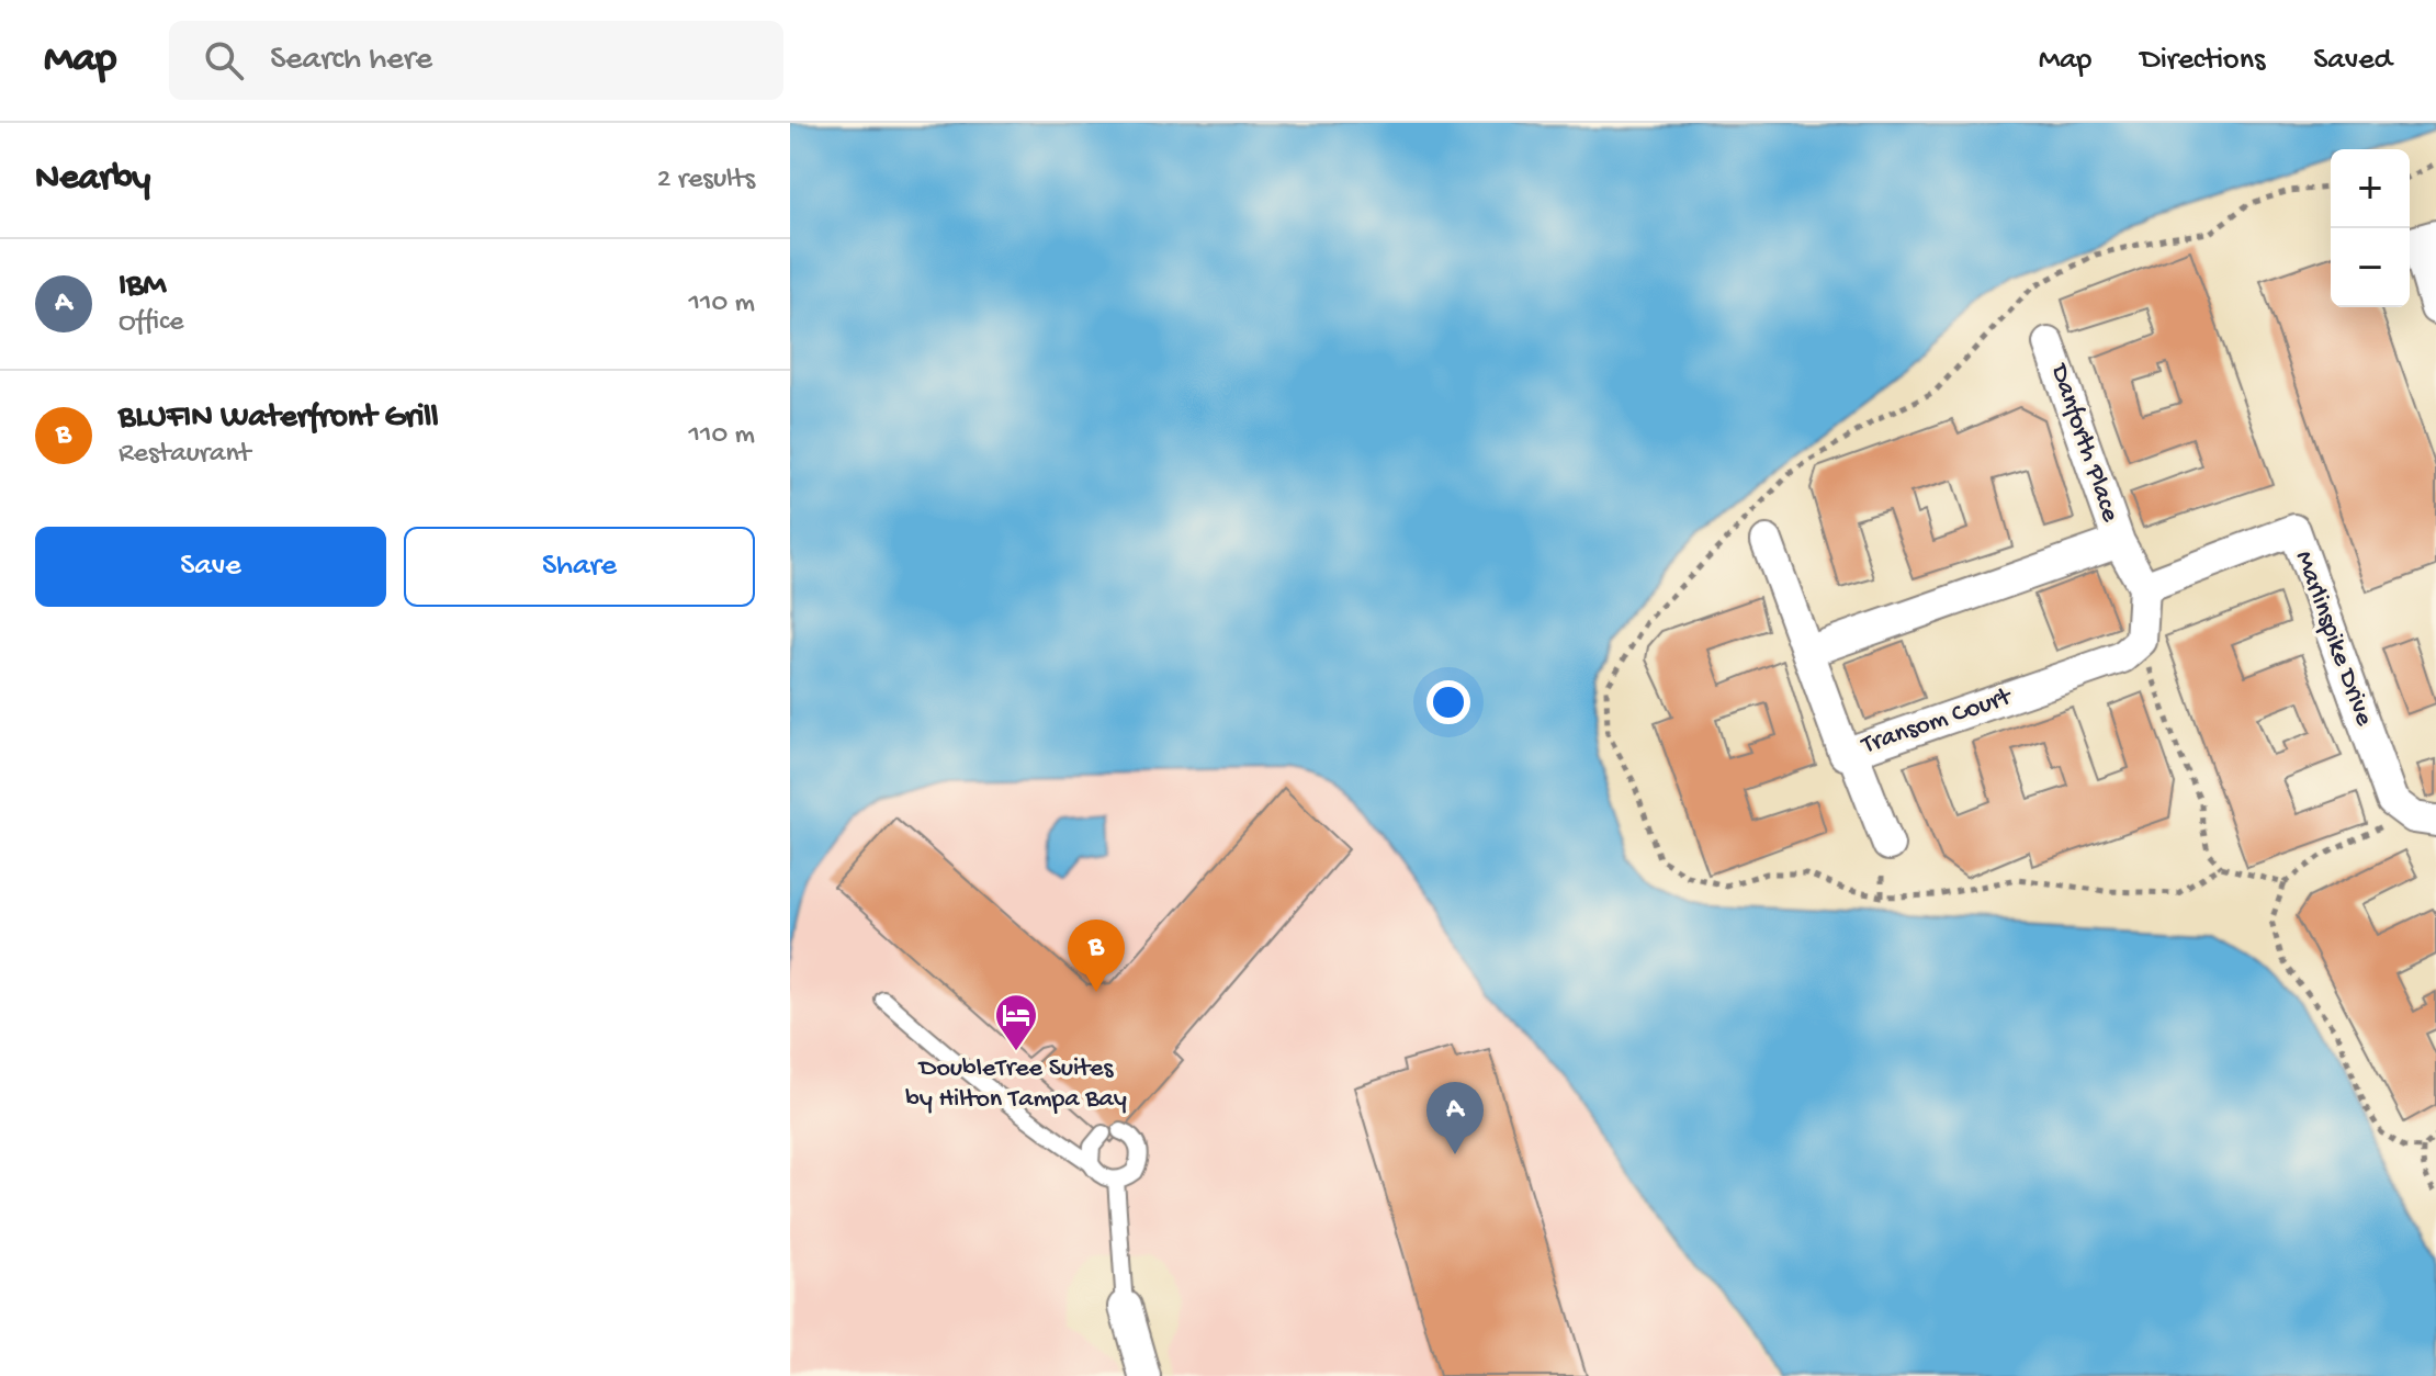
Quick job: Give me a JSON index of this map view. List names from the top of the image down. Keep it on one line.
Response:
{"streets":{"street":["Danforth Place","Marlinspike Drive","Transom Court"]},"places":{"hotel":["DoubleTree Suites by Hilton Tampa Bay"]},"page":{"header":"Map","search":"Search here","nav":["Map","Directions","Saved"],"heading":["Nearby","2 results"],"map_buttons":["+","−"],"list":[{"mark":"A","name":"IBM","note":"Office","value":"110 m"},{"mark":"B","name":"BLUFIN Waterfront Grill","note":"Restaurant","value":"110 m"}],"buttons":["Save","Share"],"pins":["B","A"]}}
